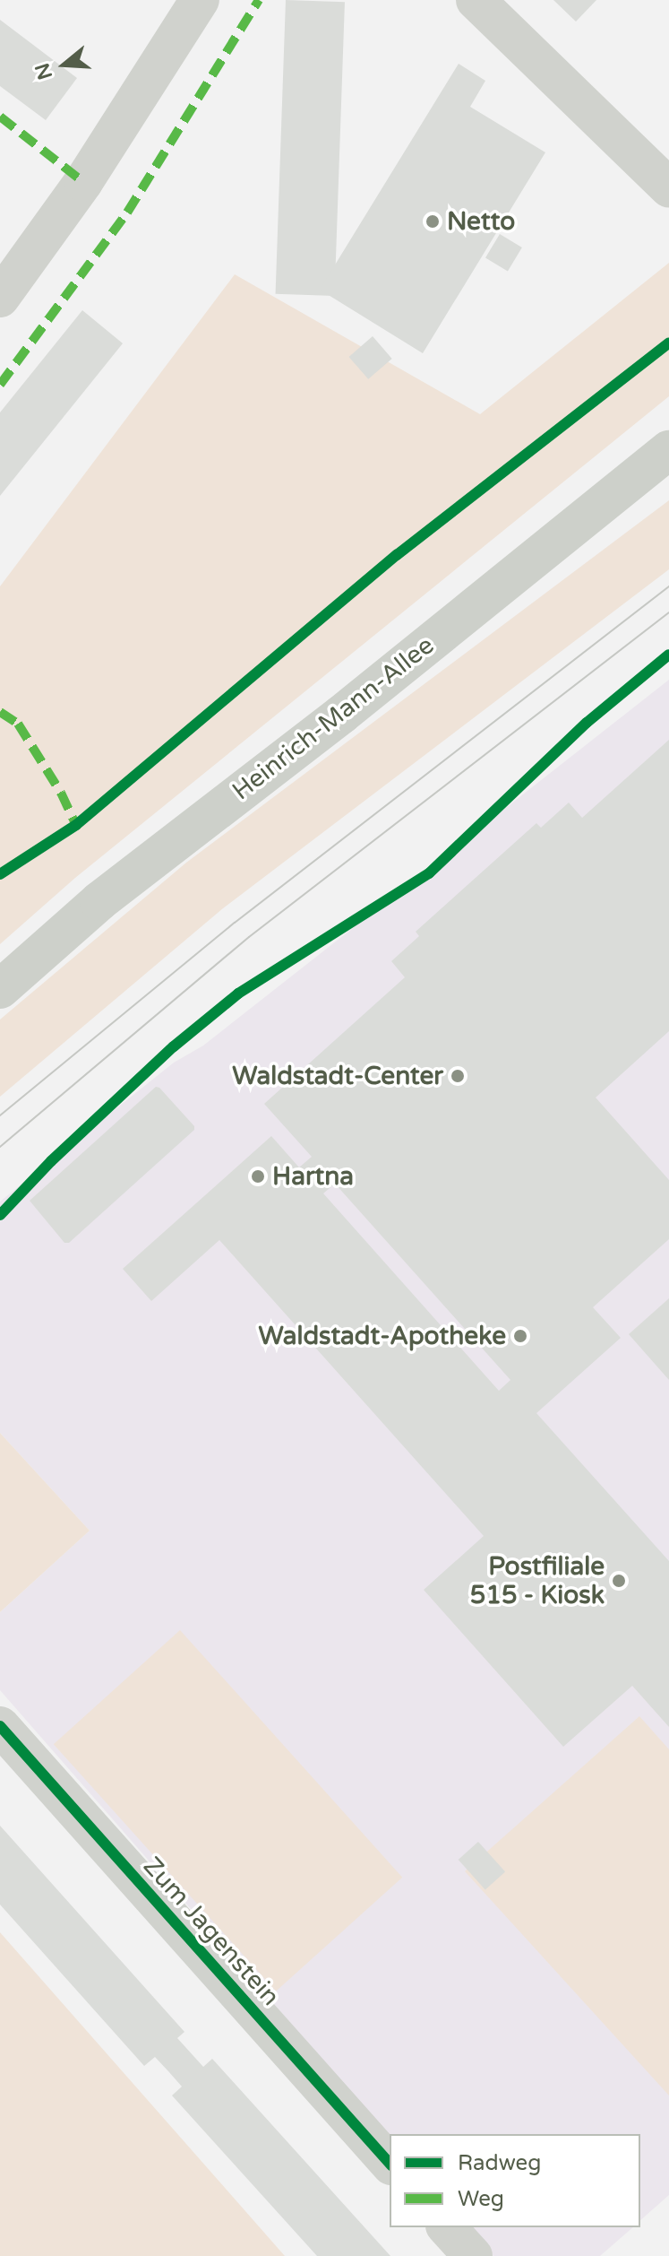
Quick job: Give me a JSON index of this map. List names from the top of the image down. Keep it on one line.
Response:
{"streets":{"main road":["Heinrich-Mann-Allee"],"street":["Zum Jagenstein"]},"places":["Netto","Waldstadt-Center","Hartna","Waldstadt-Apotheke","Postfiliale 515 - Kiosk"],"legend":["Radweg","Weg"],"north":"left"}
